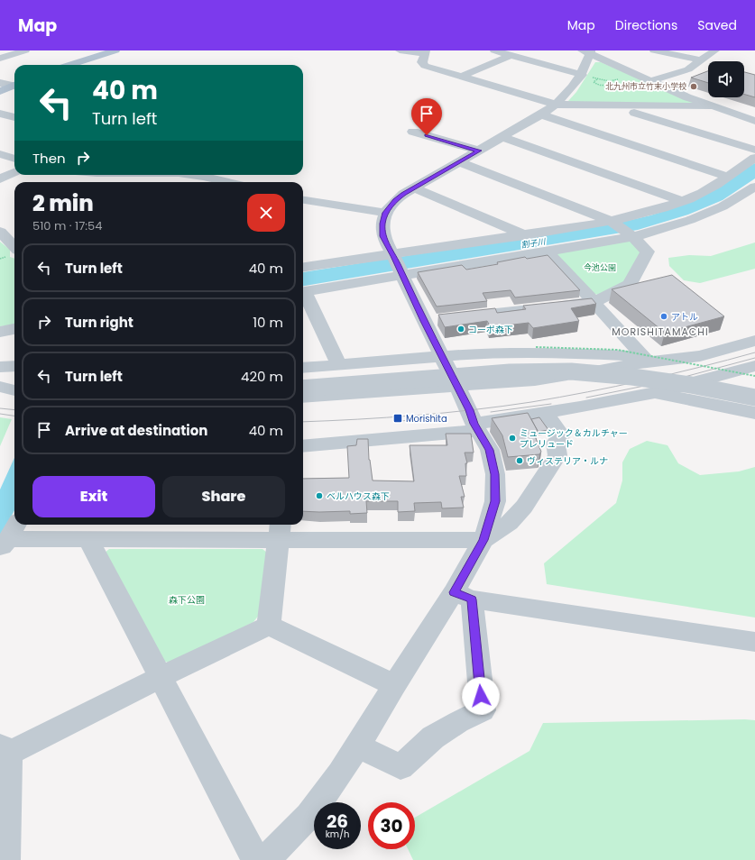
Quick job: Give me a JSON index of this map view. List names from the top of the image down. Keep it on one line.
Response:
{"districts":["MORISHITAMACHI"],"water":["割子川"],"parks":["今池公園","森下公園"],"places":{"other":["北九州市立竹末小学校","アトル","コーポ森下","ミュージック＆カルチャー プレリュード","ヴィステリア・ルナ","ベルハウス森下"],"transit":["Morishita"]},"page":{"header":"Map","nav":["Map","Directions","Saved"],"turn":["40 m","Turn left"],"then":"Then","heading":["2 min","510 m · 17:54"],"list":[{"name":"Turn left","value":"40 m"},{"name":"Turn right","value":"10 m"},{"name":"Turn left","value":"420 m"},{"name":"Arrive at destination","value":"40 m"}],"buttons":["Exit","Share"],"speed":"26 km/h","limit":"30"}}
